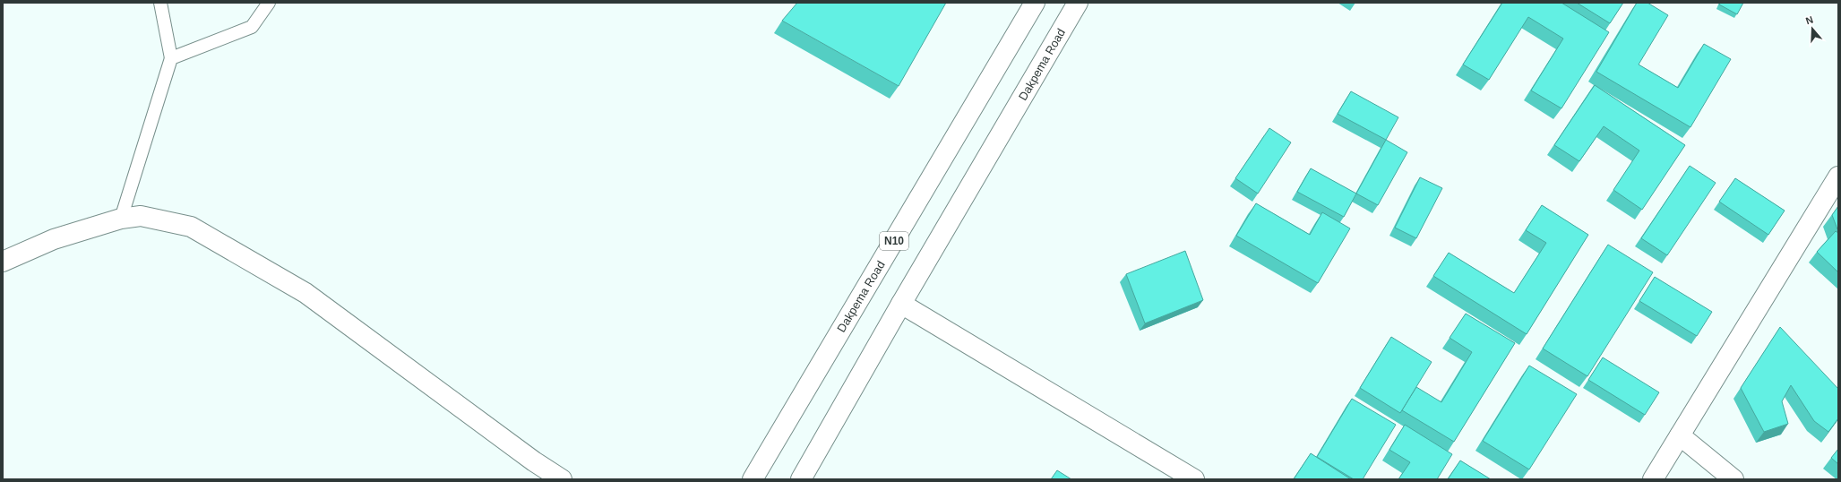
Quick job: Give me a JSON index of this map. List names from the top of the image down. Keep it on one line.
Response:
{"streets":{"main road":["Dakpema Road","N10"]},"north":"top"}
